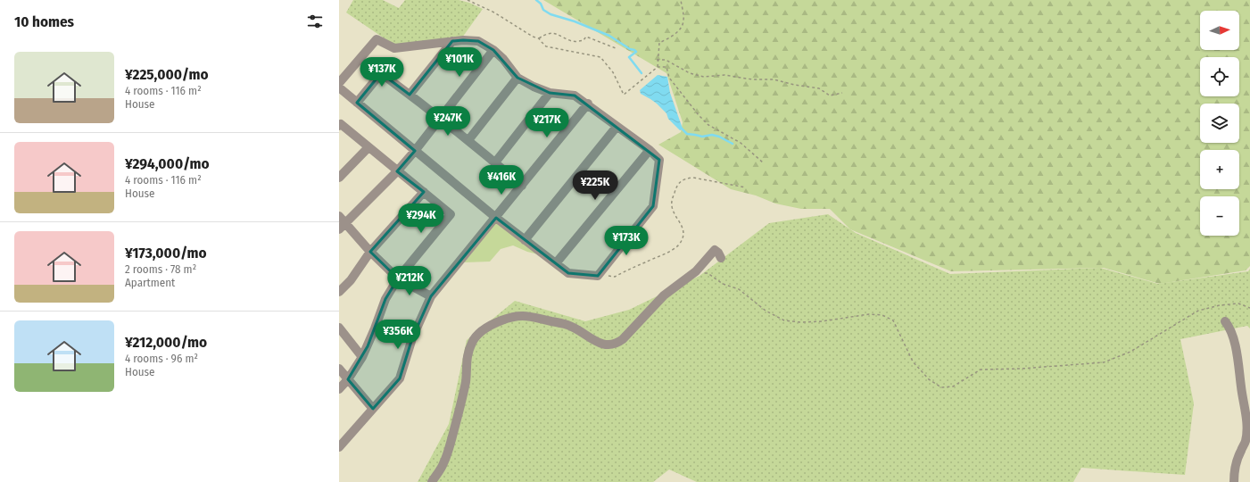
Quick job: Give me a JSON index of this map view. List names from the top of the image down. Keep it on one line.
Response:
{"north":"right","page":{"heading":"10 homes","map_buttons":["+","−"],"list":[{"name":"¥225,000/mo","note":"4 rooms · 116 m² · House"},{"name":"¥294,000/mo","note":"4 rooms · 116 m² · House"},{"name":"¥173,000/mo","note":"2 rooms · 78 m² · Apartment"},{"name":"¥212,000/mo","note":"4 rooms · 96 m² · House"}],"price":["¥101K","¥137K","¥247K","¥217K","¥416K","¥225K","¥294K","¥173K","¥212K","¥356K"]}}
